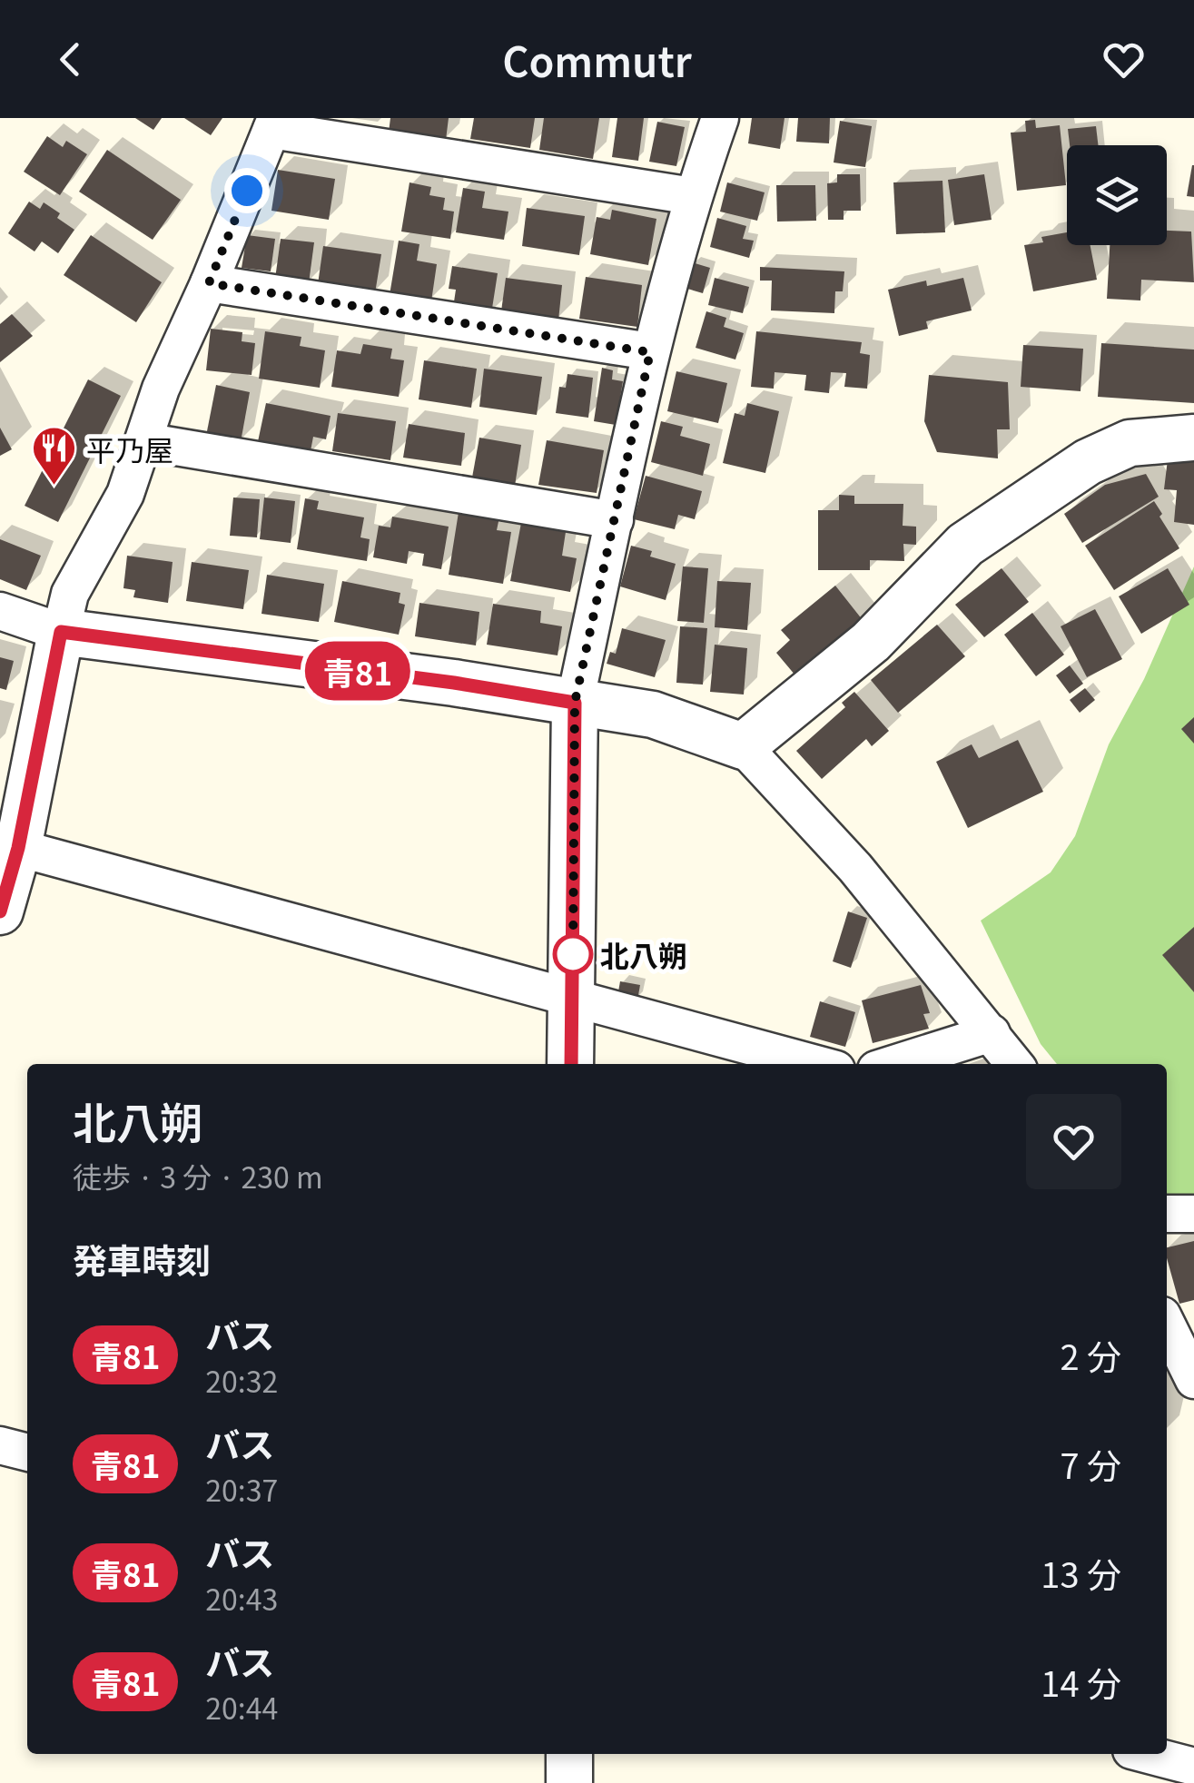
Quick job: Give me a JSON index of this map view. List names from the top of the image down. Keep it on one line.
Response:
{"places":{"restaurant":["平乃屋"],"other":["北八朔"]},"lines":["bus line 青81"],"page":{"header":"Commutr","on_map":"青81","heading":[["北八朔","徒歩 · 3 分 · 230 m"],"発車時刻"],"list":[{"mark":"青81","name":"バス","note":"20:32","value":"2 分"},{"mark":"青81","name":"バス","note":"20:37","value":"7 分"},{"mark":"青81","name":"バス","note":"20:43","value":"13 分"},{"mark":"青81","name":"バス","note":"20:44","value":"14 分"}]}}
